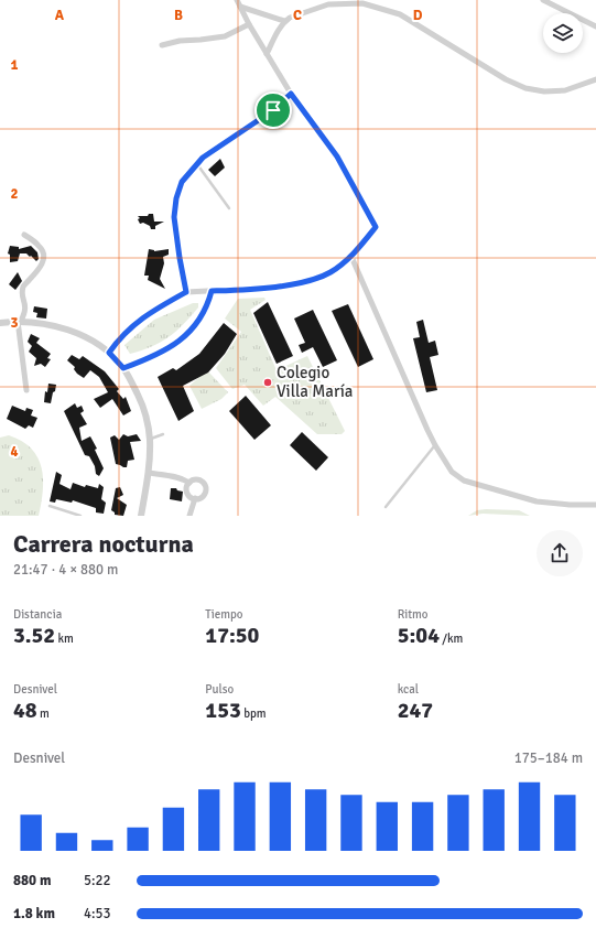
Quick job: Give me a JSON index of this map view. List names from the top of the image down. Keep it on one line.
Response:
{"places":["Colegio Villa María"],"page":{"heading":["Carrera nocturna","21:47 · 4 × 880 m"],"stats":[["Distancia","3.52 km"],["Tiempo","17:50"],["Ritmo","5:04 /km"],["Desnivel","48 m"],["Pulso","153 bpm"],["kcal","247"]],"chart":["Desnivel","175–184 m"],"list":[{"name":"880 m","note":"5:22"},{"name":"1.8 km","note":"4:53"}]},"grid":{"columns":["A","B","C","D"],"rows":["1","2","3","4"]}}
